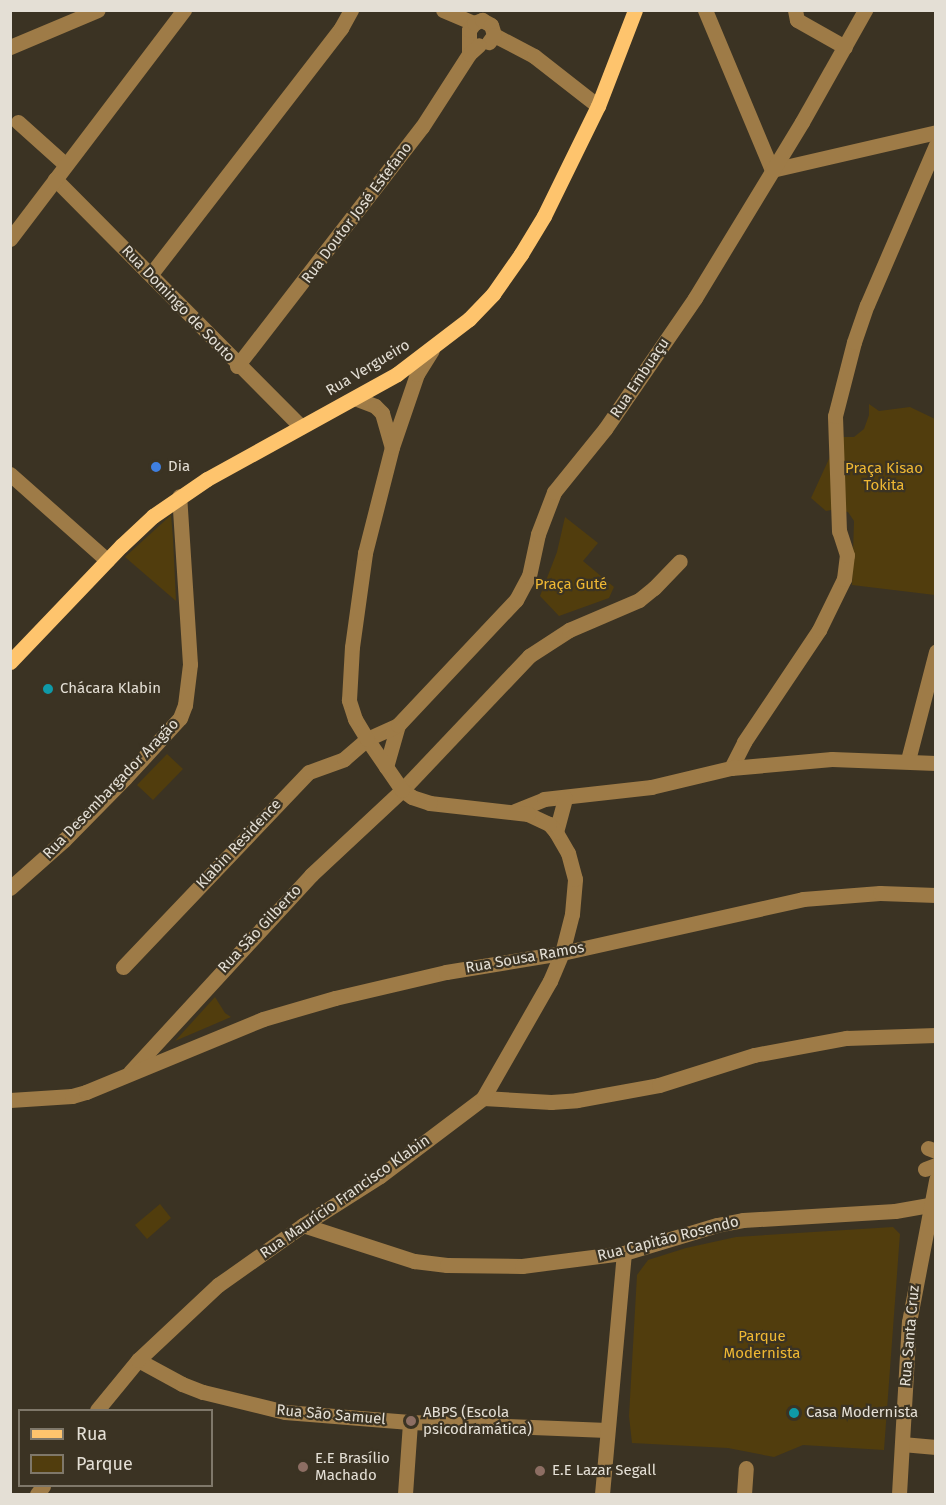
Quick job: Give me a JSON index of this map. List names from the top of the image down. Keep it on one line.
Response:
{"streets":{"main road":["Rua Vergueiro"],"street":["Rua Doutor José Estefano","Rua Domingo de Souto","Rua Embuaçu","Rua Desembargador Aragão","Klabin Residence","Rua São Gilberto","Rua Sousa Ramos","Rua Maurício Francisco Klabin","Rua Capitão Rosendo","Rua Santa Cruz","Rua São Samuel"]},"crossings":[["Rua Doutor José Estefano","Rua Domingo de Souto"],["Rua Domingo de Souto","Rua Vergueiro"],["Rua Vergueiro","Rua Desembargador Aragão"],["Rua Embuaçu","Klabin Residence"],["Rua São Gilberto","Rua Sousa Ramos"],["Rua Sousa Ramos","Rua Maurício Francisco Klabin"],["Rua Maurício Francisco Klabin","Rua Capitão Rosendo"],["Rua Maurício Francisco Klabin","Rua São Samuel"],["Rua Capitão Rosendo","Rua Santa Cruz"]],"parks":["Praça Kisao Tokita","Praça Guté","Parque Modernista"],"places":["Dia","Chácara Klabin","Casa Modernista","ABPS (Escola psicodramática)","E.E Brasílio Machado","E.E Lazar Segall"],"legend":["Rua","Parque"]}
